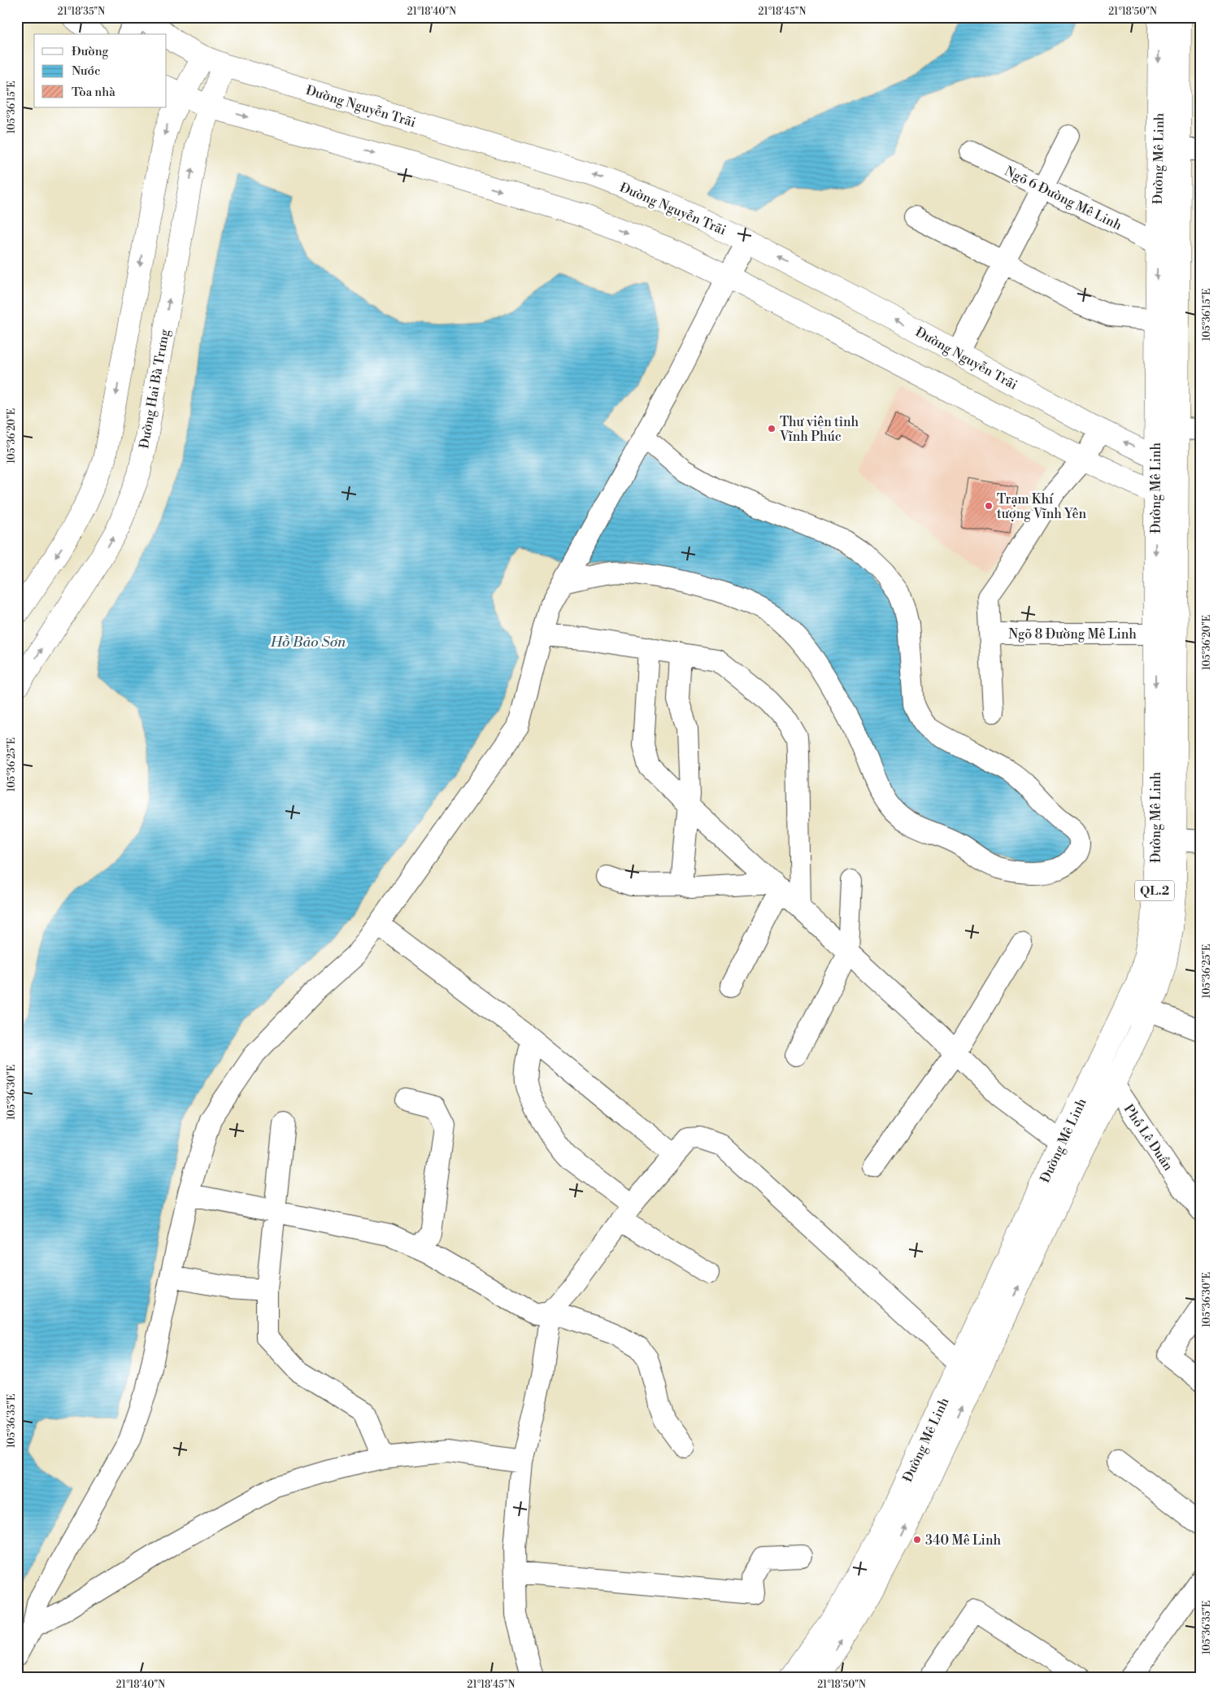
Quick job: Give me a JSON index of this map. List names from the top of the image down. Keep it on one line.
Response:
{"streets":{"main road":["Đường Nguyễn Trãi","Đường Mê Linh","Đường Hai Bà Trưng","QL.2"],"street":["Ngõ 6 Đường Mê Linh","Ngõ 8 Đường Mê Linh","Phố Lê Duẩn"]},"crossings":[["Đường Nguyễn Trãi","Đường Mê Linh"],["Đường Nguyễn Trãi","Đường Hai Bà Trưng"],["Đường Mê Linh","Ngõ 6 Đường Mê Linh"],["Đường Mê Linh","Ngõ 8 Đường Mê Linh"],["Đường Mê Linh","Phố Lê Duẩn"]],"water":["Hồ Bảo Sơn"],"places":["Thư viện tỉnh Vĩnh Phúc","Trạm Khí tượng Vĩnh Yên","340 Mê Linh"],"legend":["Đường","Nước","Tòa nhà"],"coordinates":["21°18'35\"N","21°18'40\"N","21°18'45\"N","21°18'50\"N","105°36'15\"E","105°36'20\"E","105°36'25\"E","105°36'30\"E","105°36'35\"E"]}
